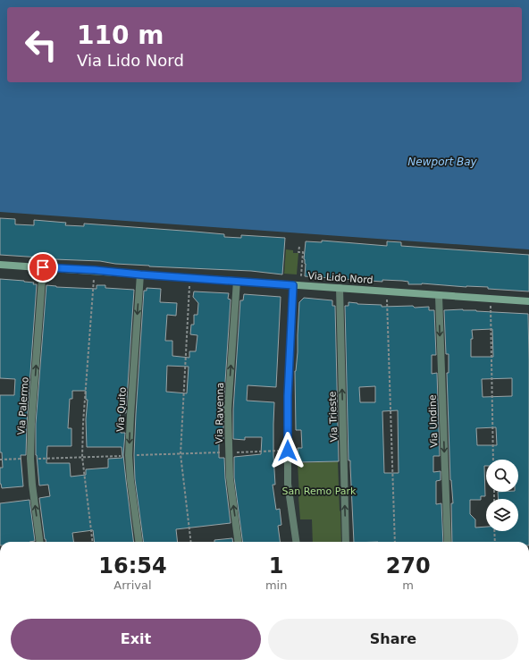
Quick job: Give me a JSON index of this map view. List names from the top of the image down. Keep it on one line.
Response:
{"streets":{"street":["Via Lido Nord","Via Palermo","Via Quito","Via Ravenna","Via Trieste","Via Undine"]},"crossings":[["Via Lido Nord","Via Palermo"],["Via Lido Nord","Via Quito"],["Via Lido Nord","Via Ravenna"],["Via Lido Nord","Via Trieste"],["Via Lido Nord","Via Undine"]],"one_way":["Via Palermo","Via Quito","Via Undine"],"water":["Newport Bay"],"parks":["San Remo Park"],"page":{"turn":["110 m","Via Lido Nord"],"eta":["16:54","Arrival","1","min","270","m"],"buttons":["Exit","Share"]}}
